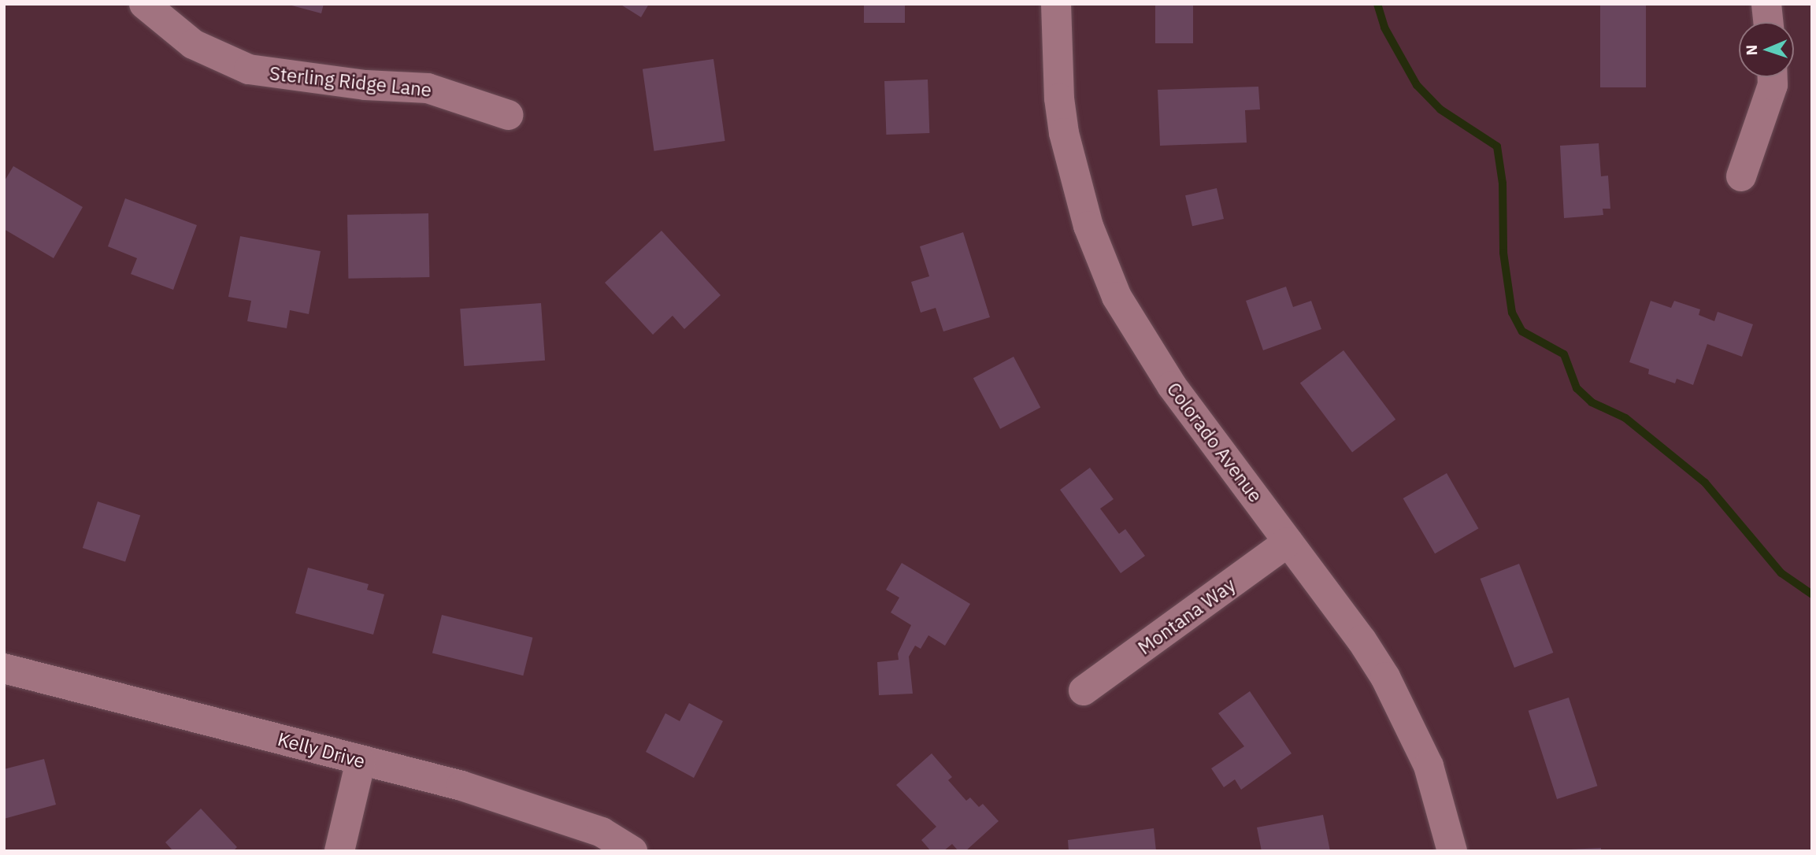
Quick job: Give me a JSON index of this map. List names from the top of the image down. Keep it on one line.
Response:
{"streets":{"street":["Sterling Ridge Lane","Colorado Avenue","Montana Way","Kelly Drive"]},"crossings":[["Colorado Avenue","Montana Way"]],"north":"left"}
